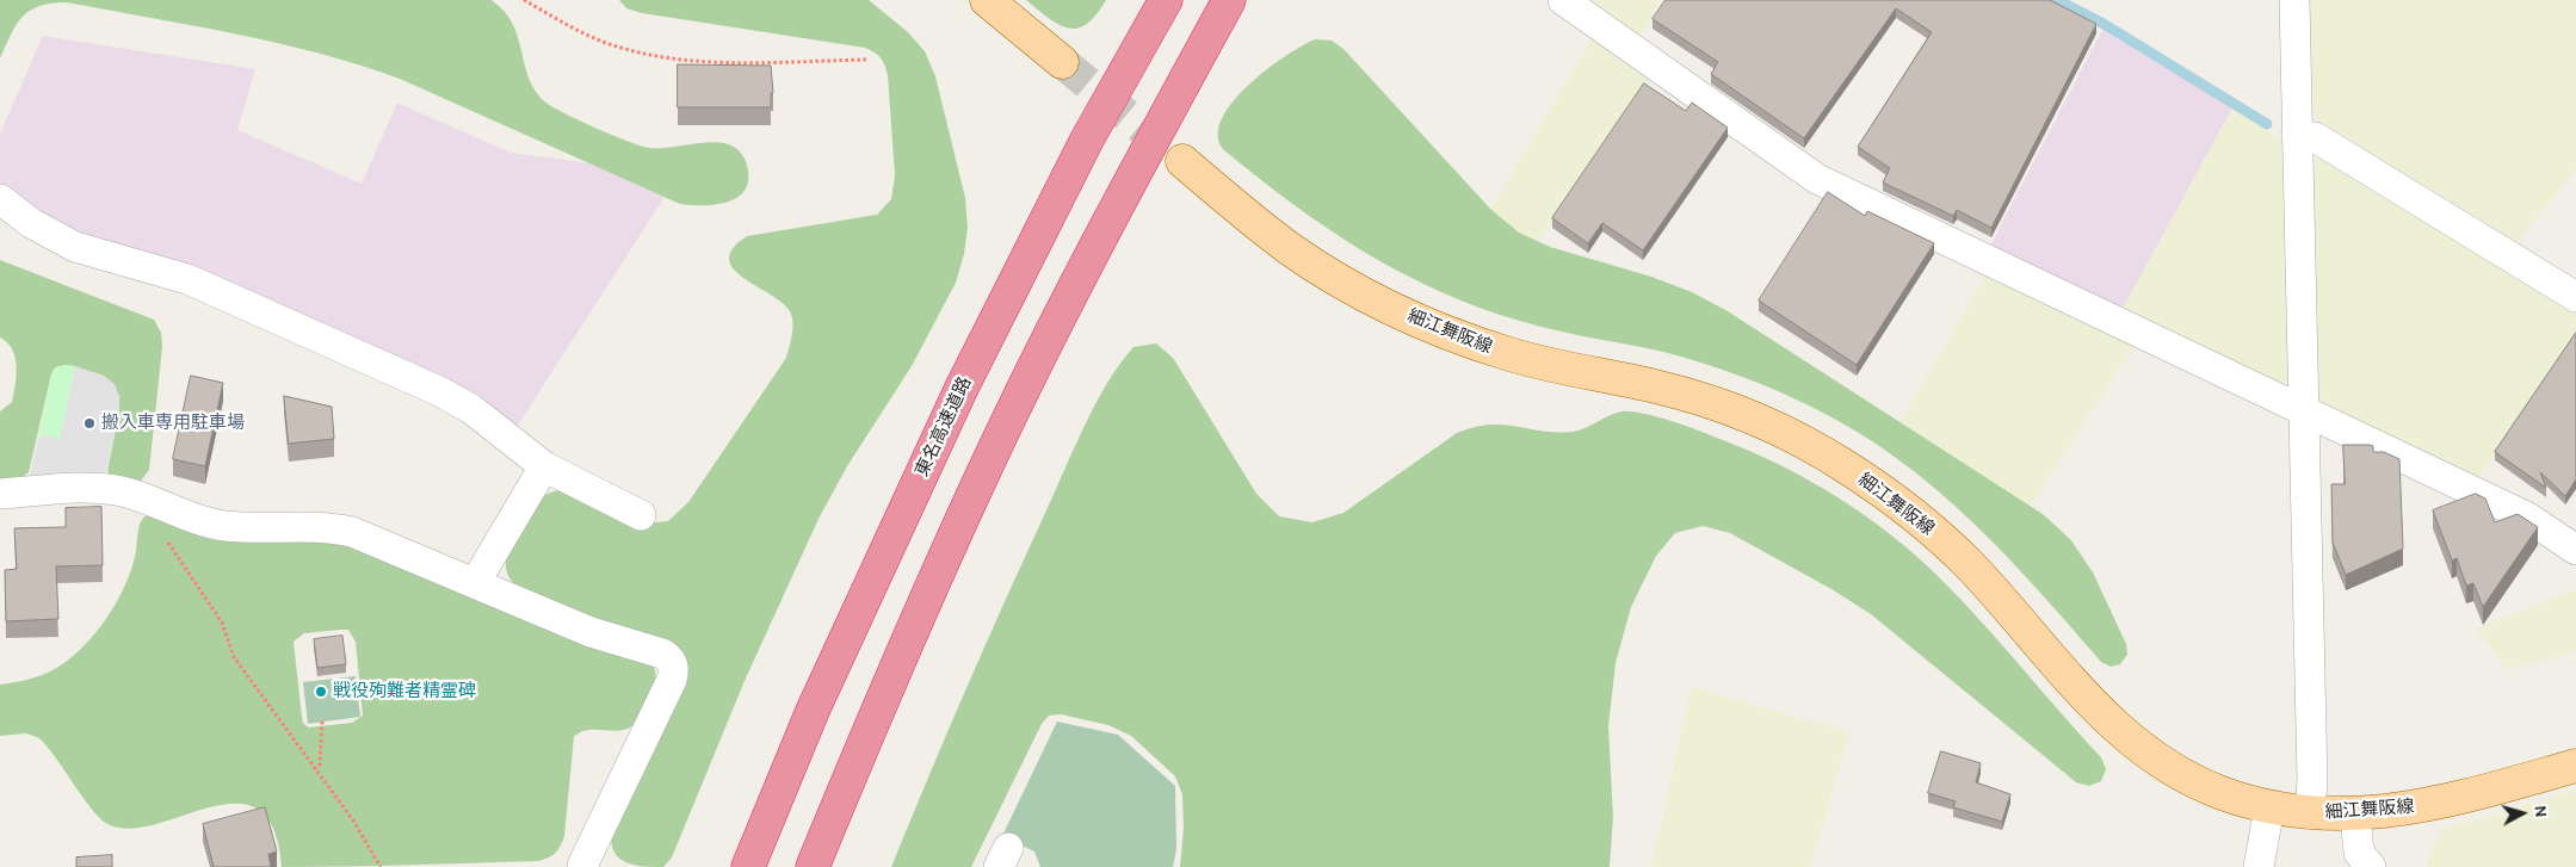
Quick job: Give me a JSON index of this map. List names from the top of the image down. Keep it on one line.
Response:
{"streets":{"highway":["東名高速道路"],"main road":["細江舞阪線"]},"places":["搬入車専用駐車場","戦役殉難者精霊碑"],"north":"right"}
